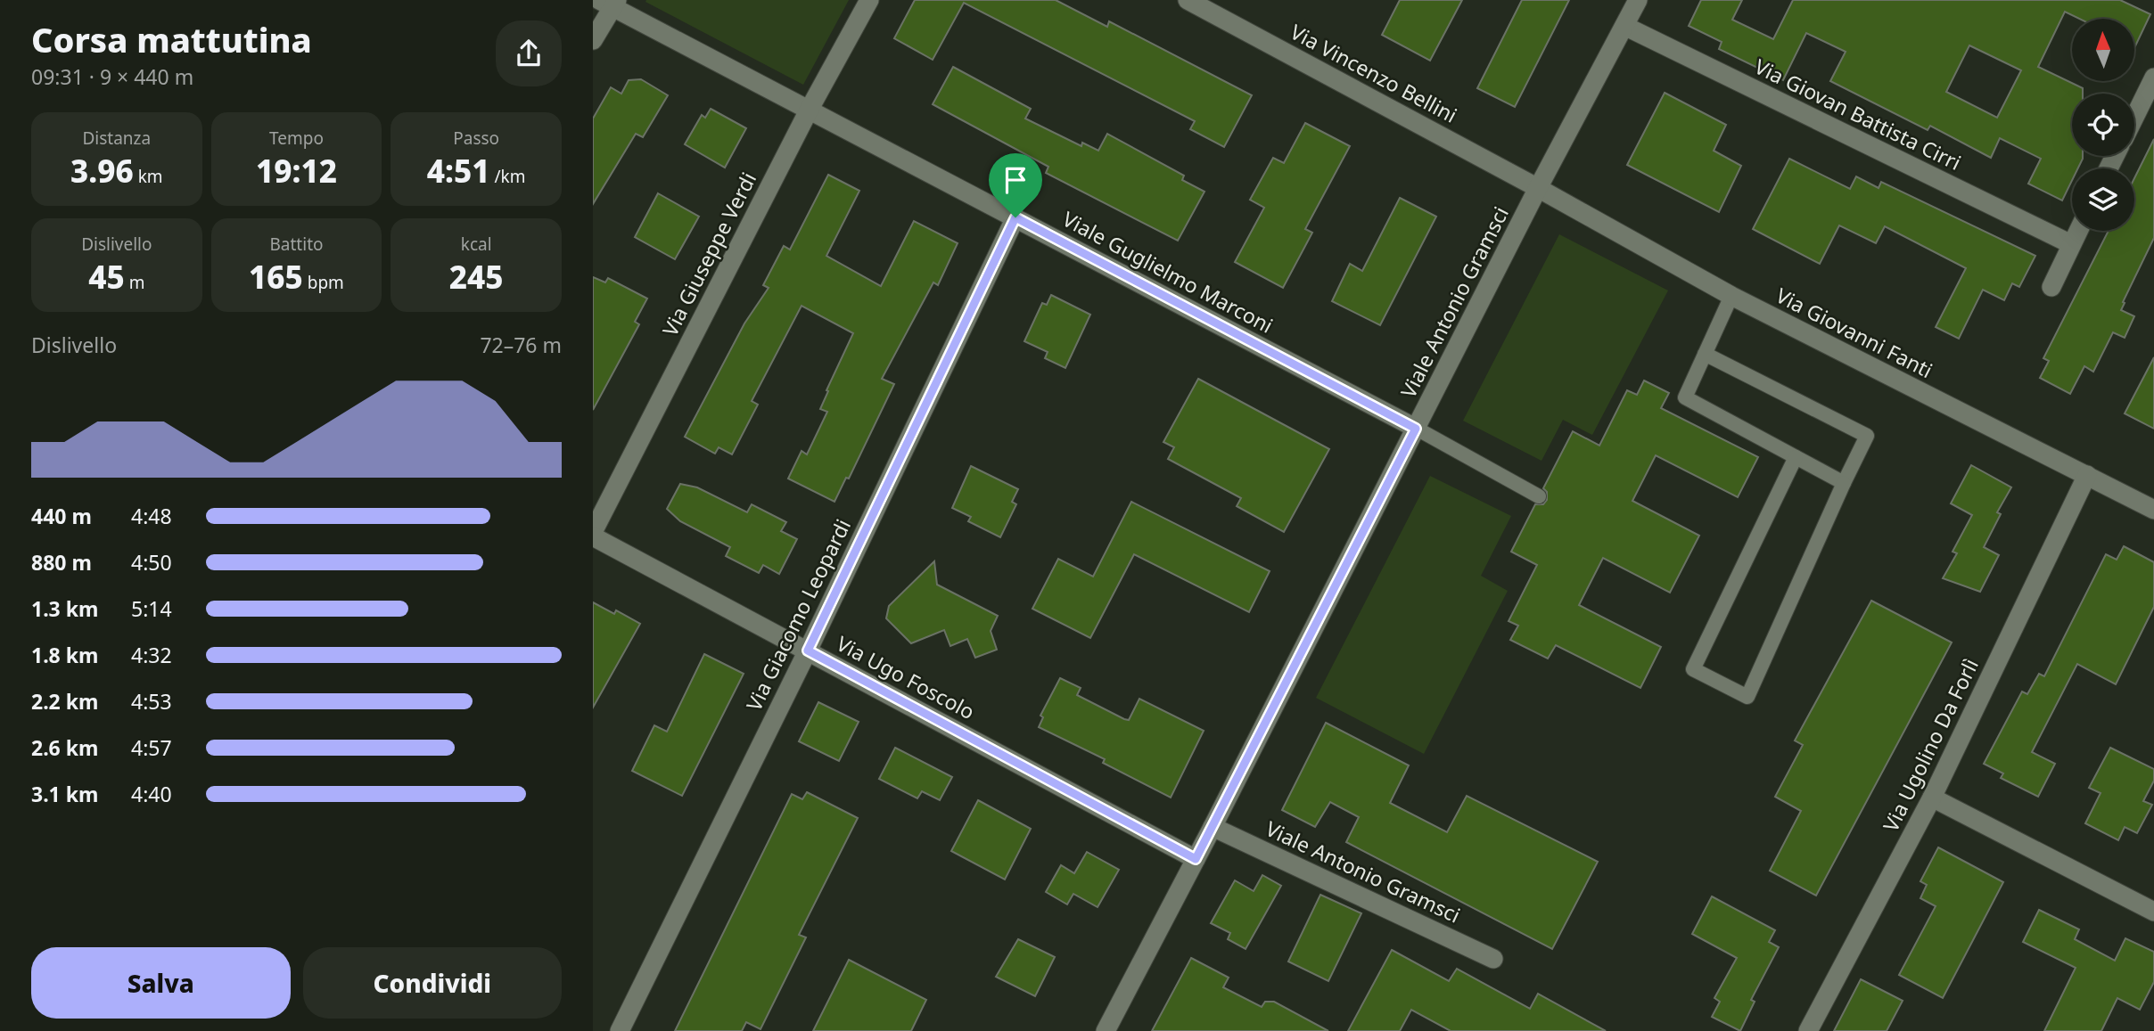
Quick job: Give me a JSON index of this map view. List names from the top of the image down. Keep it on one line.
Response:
{"streets":{"street":["Via Vincenzo Bellini","Via Giovan Battista Cirri","Via Giuseppe Verdi","Viale Guglielmo Marconi","Viale Antonio Gramsci","Via Giovanni Fanti","Via Giacomo Leopardi","Via Ugo Foscolo","Via Ugolino Da Forlì"]},"crossings":[["Via Vincenzo Bellini","Viale Antonio Gramsci"],["Via Vincenzo Bellini","Via Giovanni Fanti"],["Via Giovan Battista Cirri","Viale Antonio Gramsci"],["Via Giuseppe Verdi","Viale Guglielmo Marconi"],["Via Giuseppe Verdi","Via Ugo Foscolo"],["Viale Guglielmo Marconi","Viale Antonio Gramsci"],["Viale Guglielmo Marconi","Via Giacomo Leopardi"],["Viale Antonio Gramsci","Via Giovanni Fanti"],["Viale Antonio Gramsci","Via Ugo Foscolo"],["Via Giovanni Fanti","Via Ugolino Da Forlì"],["Via Giacomo Leopardi","Via Ugo Foscolo"]],"north":"top","page":{"heading":["Corsa mattutina","09:31 · 9 × 440 m"],"stats":[["Distanza","3.96 km"],["Tempo","19:12"],["Passo","4:51 /km"],["Dislivello","45 m"],["Battito","165 bpm"],["kcal","245"]],"chart":["Dislivello","72–76 m"],"list":[{"name":"440 m","note":"4:48"},{"name":"880 m","note":"4:50"},{"name":"1.3 km","note":"5:14"},{"name":"1.8 km","note":"4:32"},{"name":"2.2 km","note":"4:53"},{"name":"2.6 km","note":"4:57"},{"name":"3.1 km","note":"4:40"}],"buttons":["Salva","Condividi"]}}
